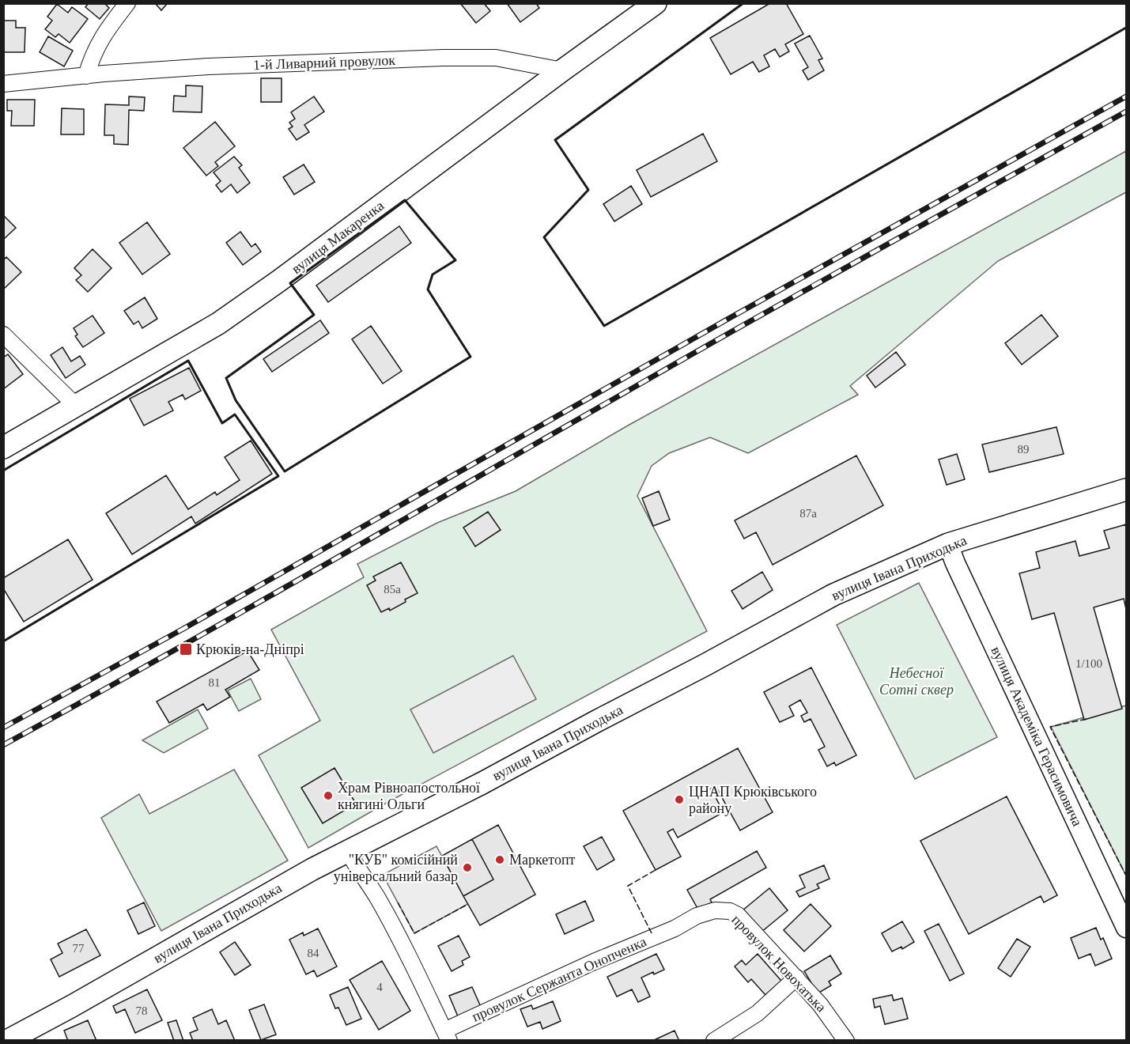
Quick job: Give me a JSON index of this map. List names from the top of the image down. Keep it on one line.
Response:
{"streets":{"main road":["вулиця Макаренка","вулиця Івана Приходька"],"street":["1-й Ливарний провулок","вулиця Академіка Герасимовича","провулок Новохатька","провулок Сержанта Онопченка"]},"crossings":[["1-й Ливарний провулок","вулиця Макаренка"],["вулиця Івана Приходька","вулиця Академіка Герасимовича"],["провулок Новохатька","провулок Сержанта Онопченка"]],"parks":["Небесної Сотні сквер"],"places":{"transit":["Крюків-на-Дніпрі"],"other":["Храм Рівноапостольної княгині Ольги","ЦНАП Крюківського району","Маркетопт","\"КУБ\" комісійний універсальний базар"]},"house_numbers":["89","87а","85а","1/100","81","77","84","4","78"]}
